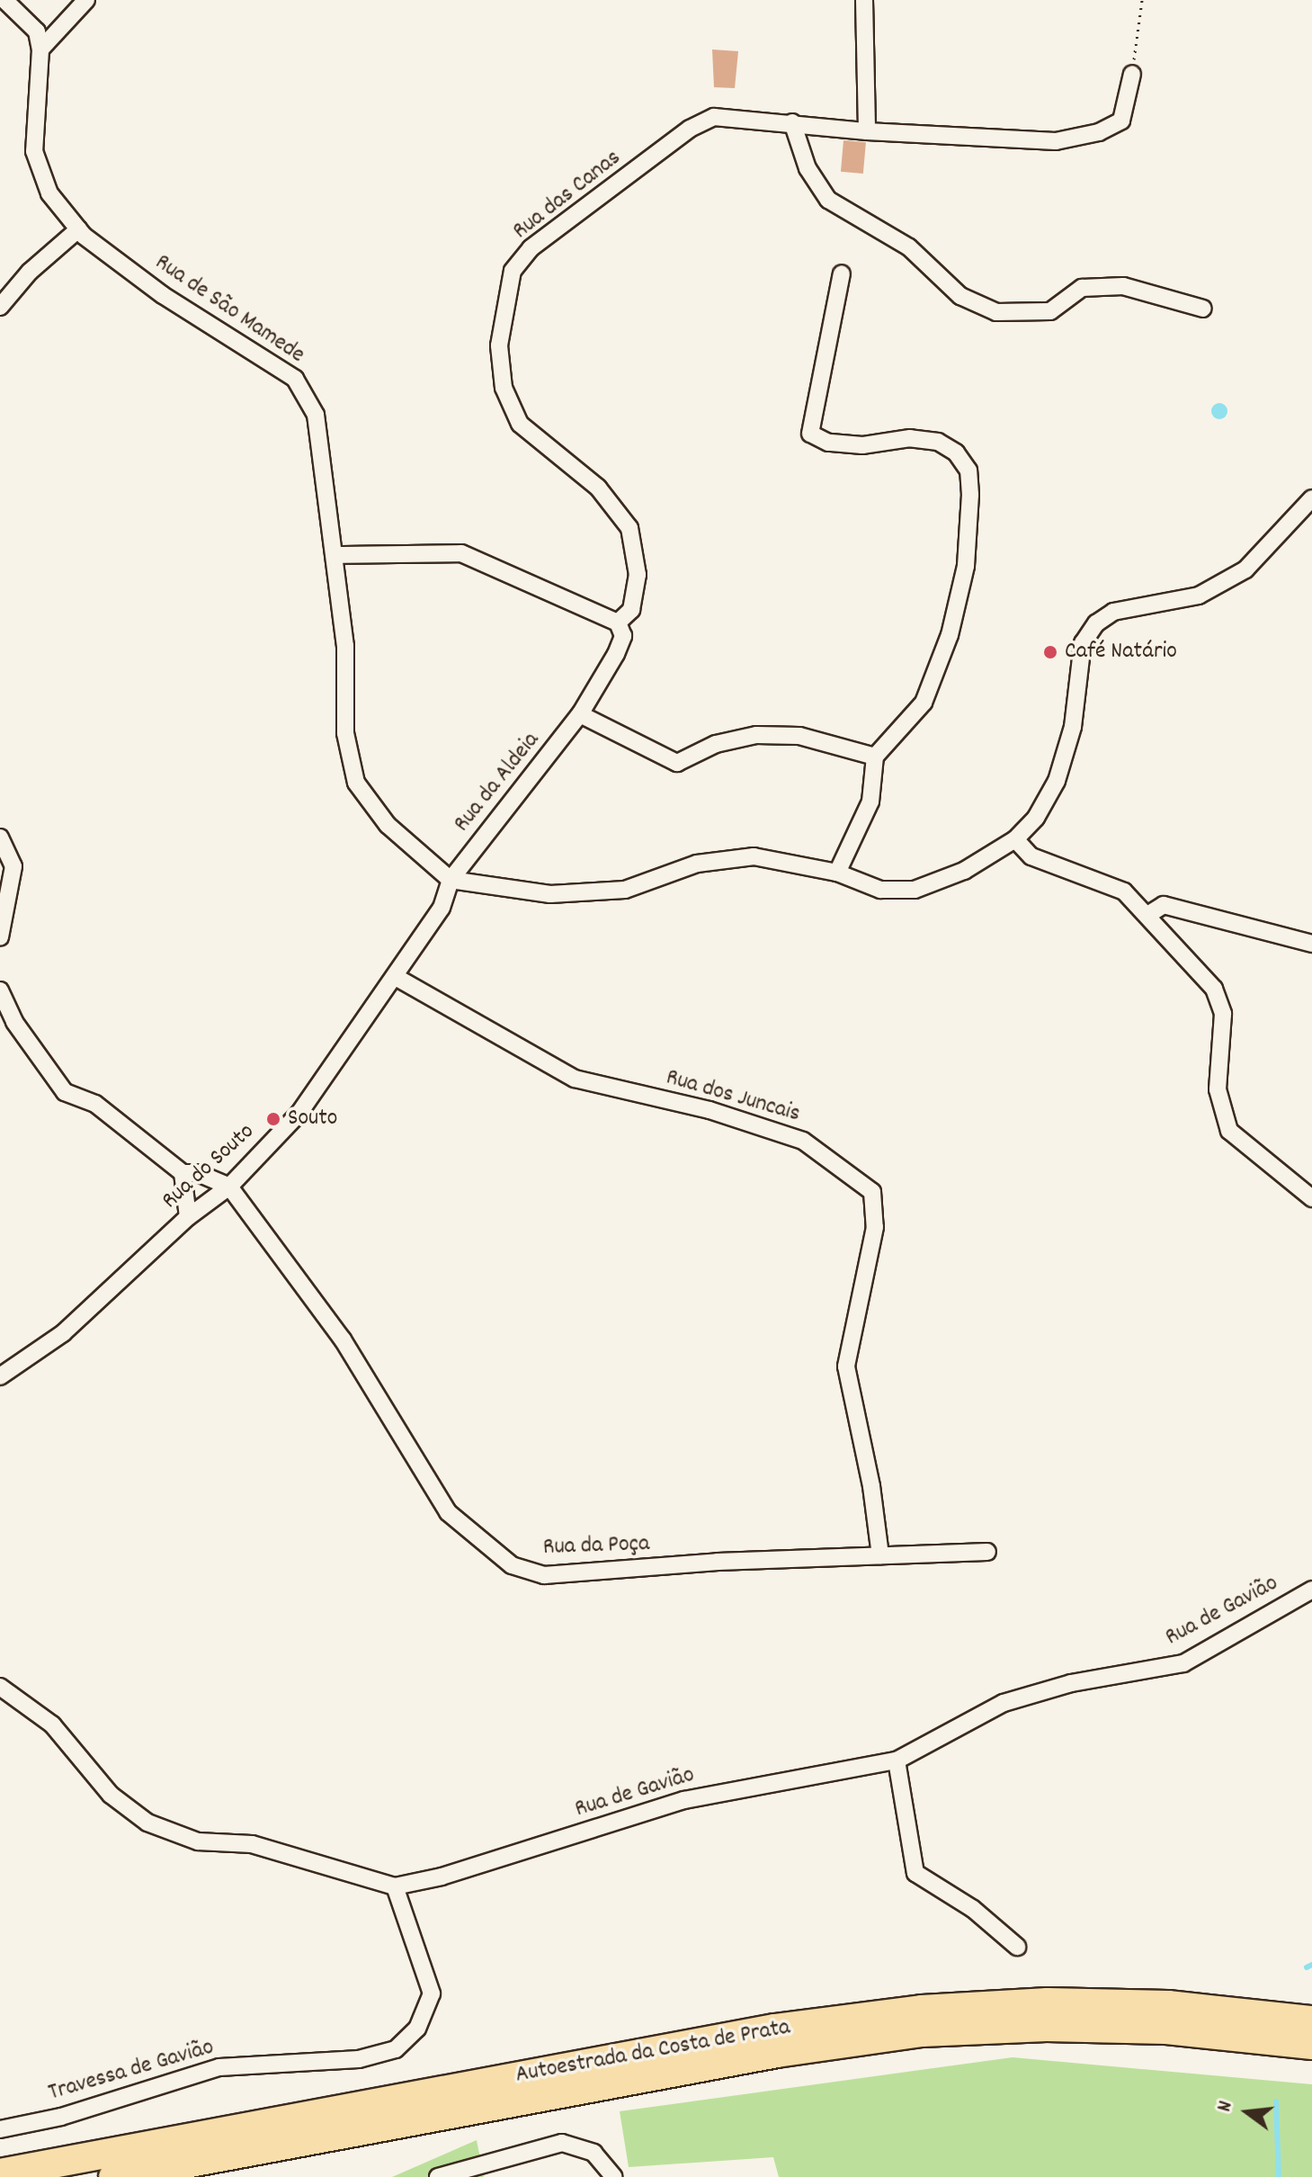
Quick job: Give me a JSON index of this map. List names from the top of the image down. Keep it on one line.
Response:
{"streets":{"highway":["Autoestrada da Costa de Prata"],"street":["Rua das Canas","Rua de São Mamede","Rua da Aldeia","Rua dos Juncais","Rua do Souto","Rua da Poça","Rua de Gavião","Travessa de Gavião"]},"crossings":[["Rua das Canas","Rua da Aldeia"],["Rua de São Mamede","Rua da Aldeia"],["Rua de São Mamede","Rua do Souto"],["Rua da Aldeia","Rua do Souto"],["Rua dos Juncais","Rua do Souto"],["Rua dos Juncais","Rua da Poça"],["Rua do Souto","Rua da Poça"],["Rua de Gavião","Travessa de Gavião"]],"places":["Café Natário","Souto"],"north":"left"}
